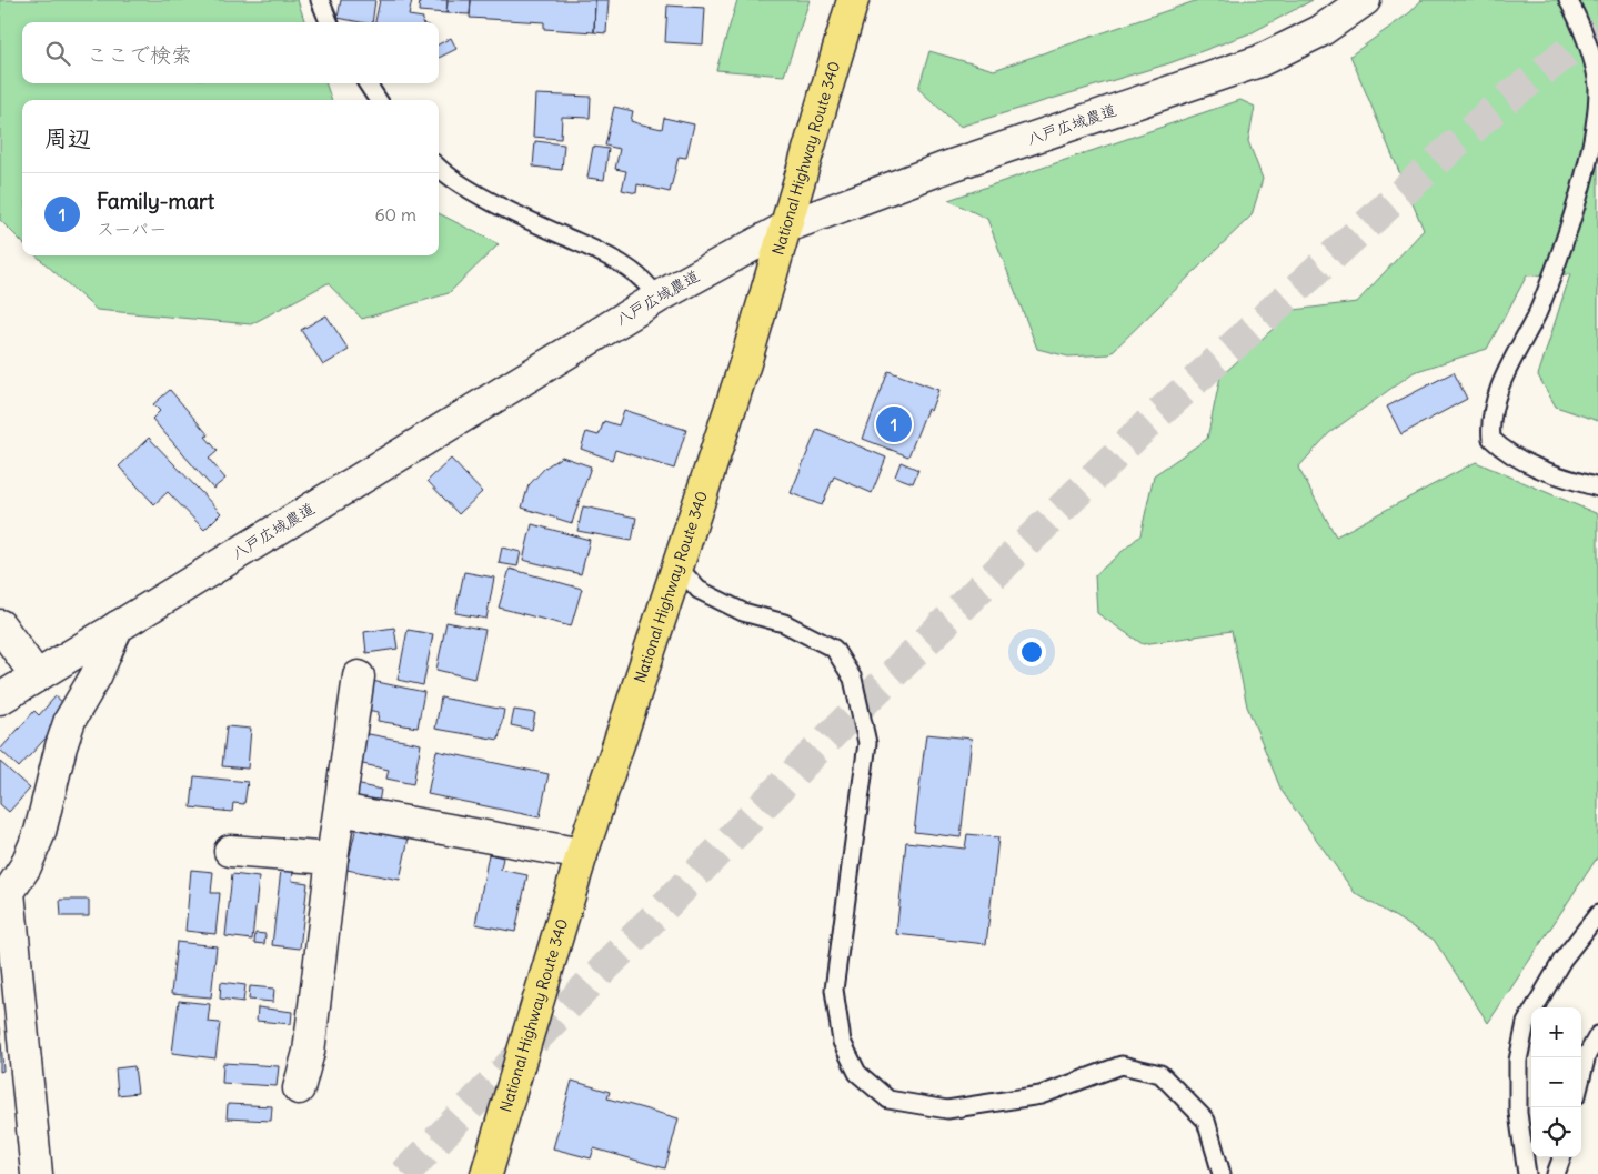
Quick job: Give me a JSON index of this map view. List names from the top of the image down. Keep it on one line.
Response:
{"streets":{"highway":["National Highway Route 340"],"street":["八戸広域農道"]},"crossings":[["八戸広域農道","National Highway Route 340"]],"page":{"search":"ここで検索","heading":"周辺","list":[{"mark":"1","name":"Family-mart","note":"スーパー","value":"60 m"}],"pins":"1","map_buttons":["+","−"]}}
